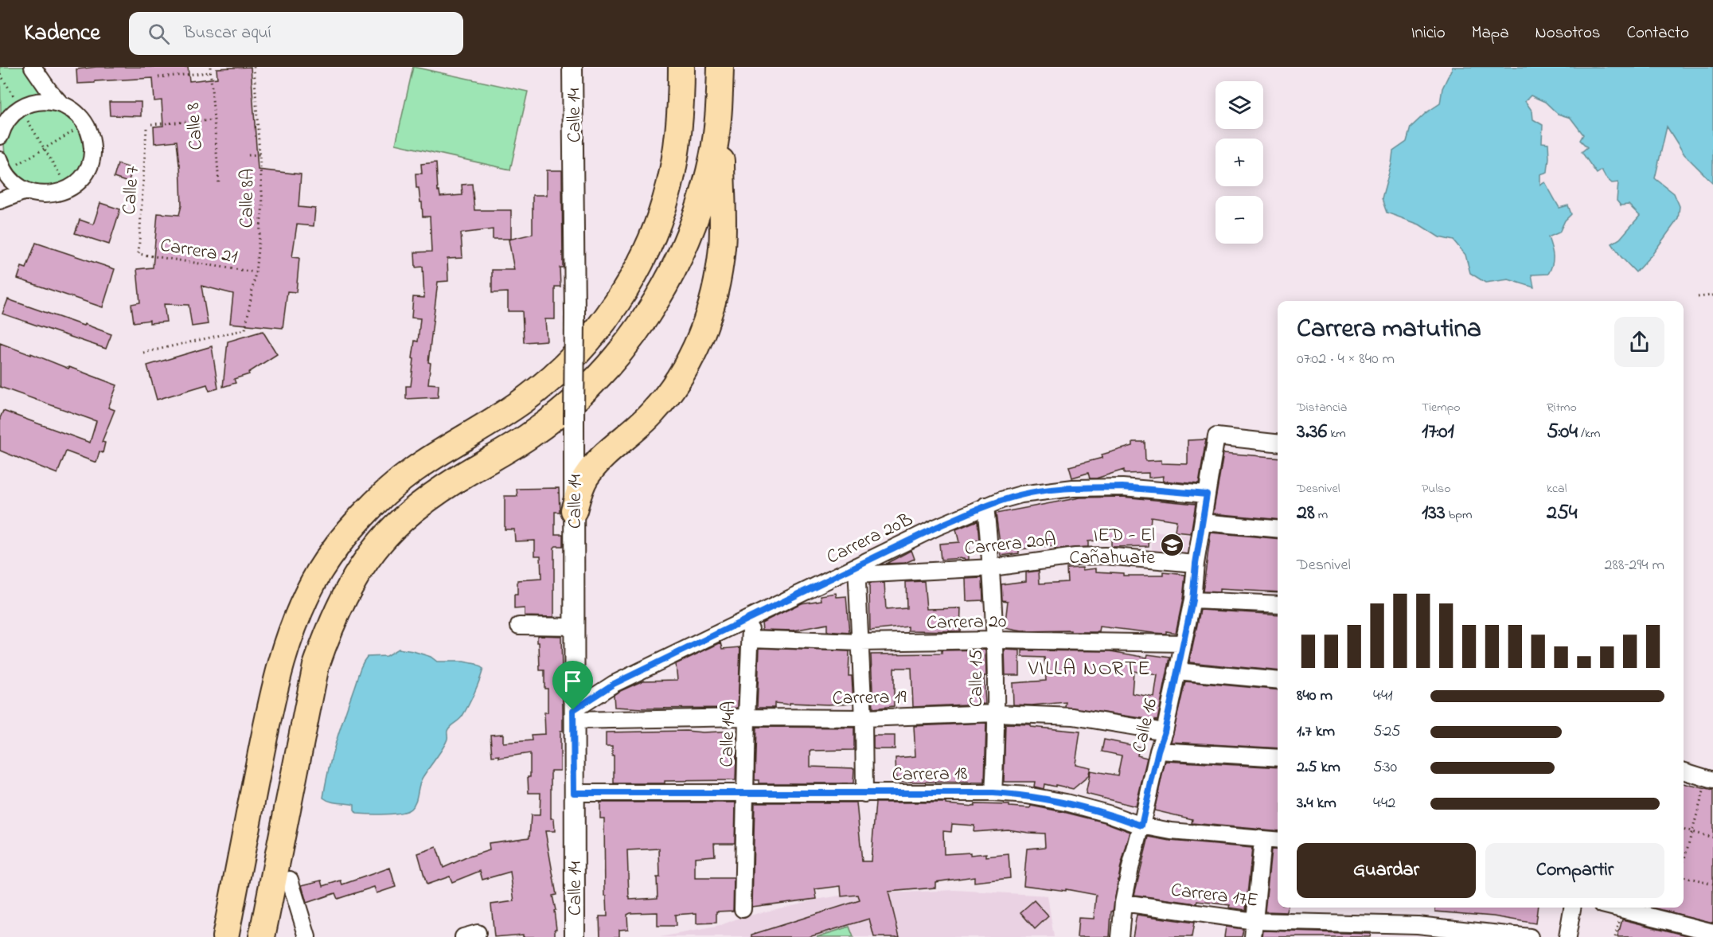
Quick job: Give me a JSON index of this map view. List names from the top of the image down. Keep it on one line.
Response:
{"streets":{"street":["Calle 14","Carrera 20B","Carrera 20A","Carrera 20","Calle 15","Carrera 19","Calle 16","Calle 14A","Carrera 18","Carrera 17E"],"path":["Calle 8","Calle 7","Calle 8A","Carrera 21"]},"crossings":[["Calle 14","Carrera 20B"],["Calle 14","Carrera 19"],["Calle 14","Carrera 18"],["Calle 7","Carrera 21"],["Calle 8A","Carrera 21"],["Carrera 20B","Carrera 20A"],["Carrera 20B","Calle 15"],["Carrera 20B","Carrera 19"],["Carrera 20B","Calle 16"],["Carrera 20B","Calle 14A"],["Carrera 20A","Calle 15"],["Carrera 20A","Calle 16"],["Carrera 20","Calle 15"],["Carrera 20","Calle 16"],["Carrera 20","Calle 14A"],["Calle 15","Carrera 19"],["Calle 15","Carrera 18"],["Carrera 19","Calle 16"],["Carrera 19","Calle 14A"],["Calle 16","Carrera 18"],["Calle 16","Carrera 17E"],["Calle 14A","Carrera 18"]],"districts":["VILLA NORTE"],"places":{"school or university":["IED - El Cañahuate"]},"page":{"header":"Kadence","search":"Buscar aquí","nav":["Inicio","Mapa","Nosotros","Contacto"],"map_buttons":["+","−"],"heading":["Carrera matutina","07:02 · 4 × 840 m"],"stats":[["Distancia","3.36 km"],["Tiempo","17:01"],["Ritmo","5:04 /km"],["Desnivel","28 m"],["Pulso","133 bpm"],["kcal","254"]],"chart":["Desnivel","288–294 m"],"list":[{"name":"840 m","note":"4:41"},{"name":"1.7 km","note":"5:25"},{"name":"2.5 km","note":"5:30"},{"name":"3.4 km","note":"4:42"}],"buttons":["Guardar","Compartir"]}}
